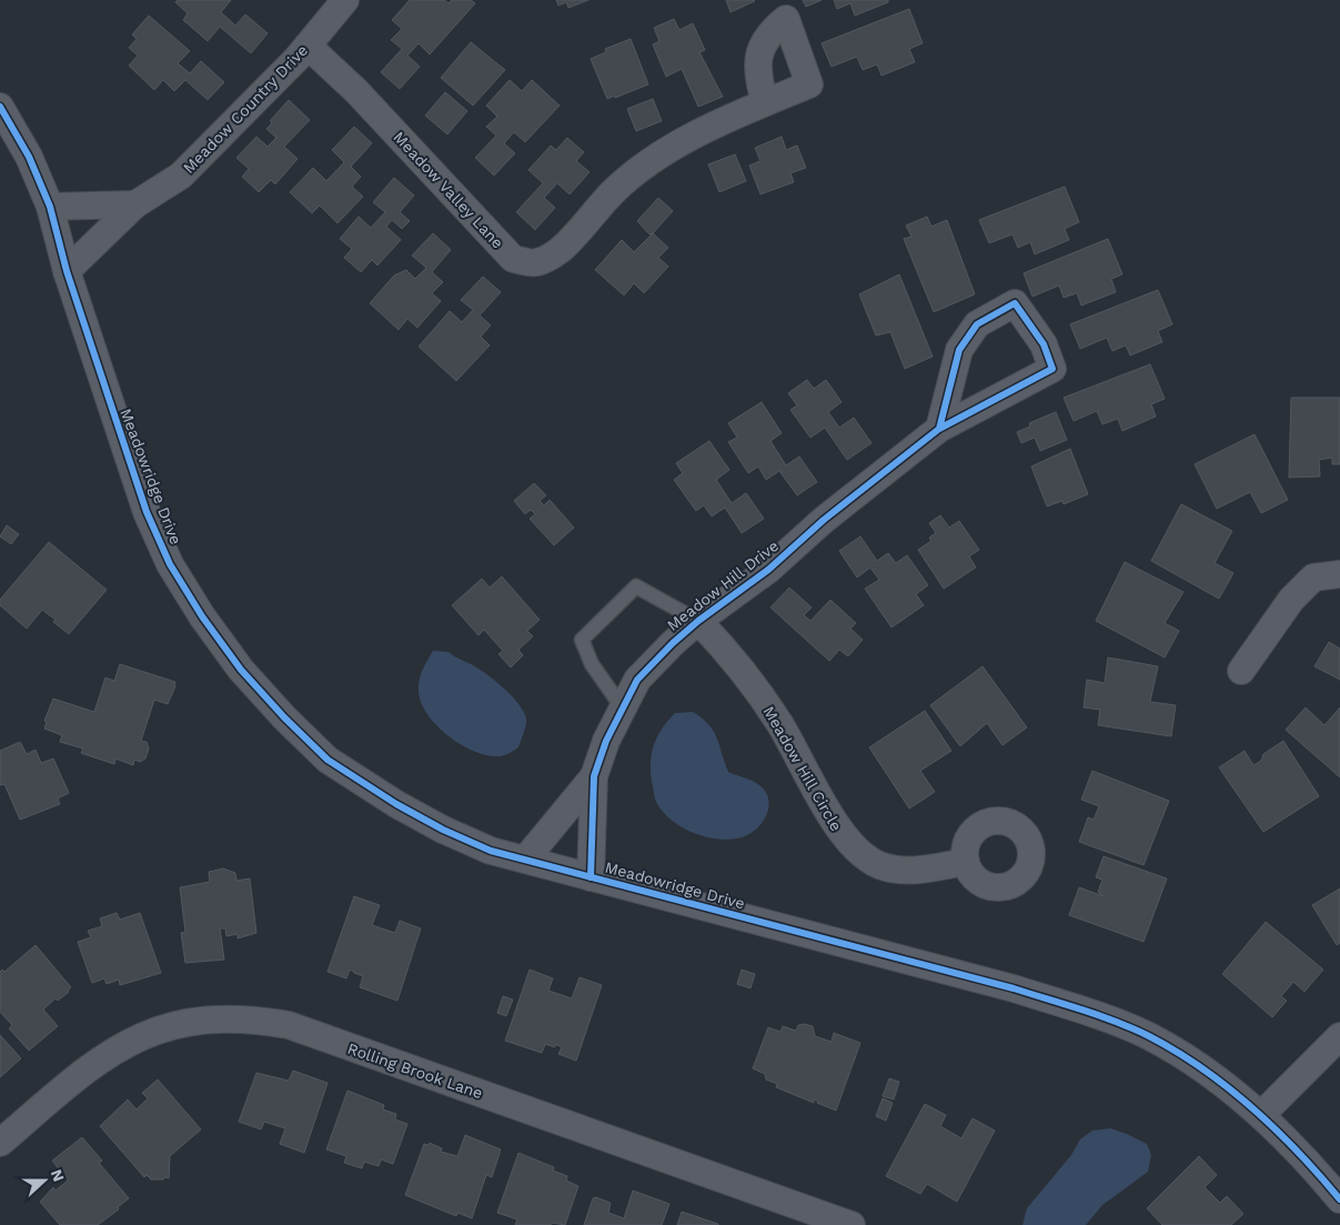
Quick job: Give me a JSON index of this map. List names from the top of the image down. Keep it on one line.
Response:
{"streets":{"street":["Meadow Country Drive","Meadow Valley Lane","Meadowridge Drive","Meadow Hill Drive","Meadow Hill Circle","Rolling Brook Lane"]},"crossings":[["Meadow Country Drive","Meadow Valley Lane"],["Meadow Country Drive","Meadowridge Drive"],["Meadowridge Drive","Meadow Hill Drive"],["Meadow Hill Drive","Meadow Hill Circle"]],"north":"right"}
